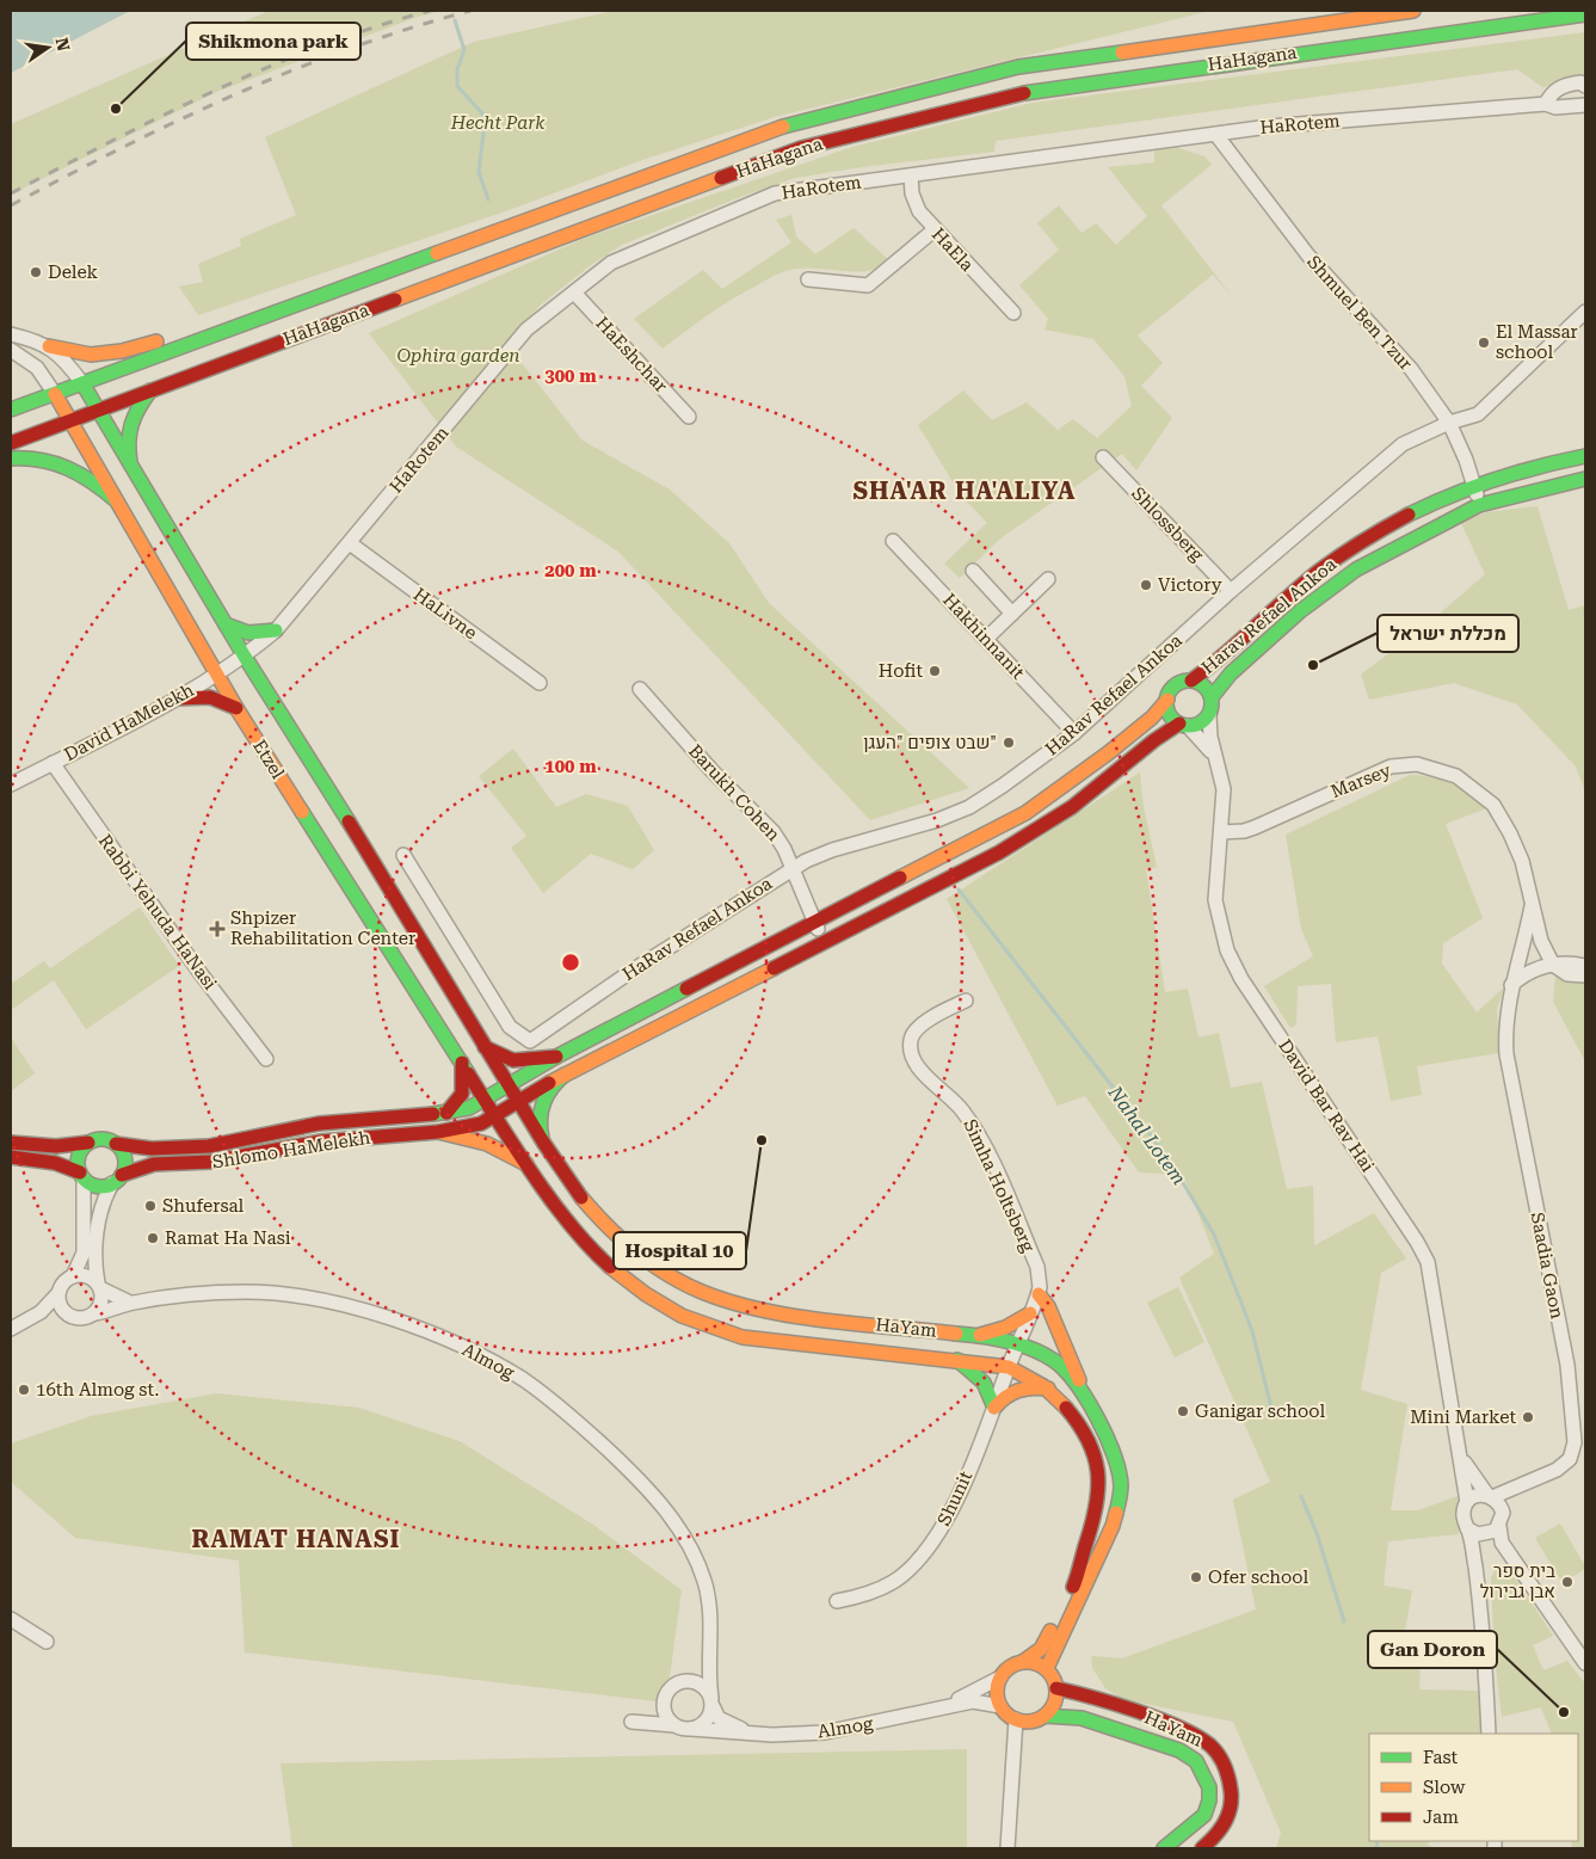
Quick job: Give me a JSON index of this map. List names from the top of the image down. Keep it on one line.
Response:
{"streets":{"main road":["HaHagana","Harav Refael Ankoa","Etzel","Shlomo HaMelekh","HaYam"],"street":["HaRotem","HaEla","Shmuel Ben Tzur","HaEshchar","Shlossberg","HaLivne","Hakhinnanit","HaRav Refael Ankoa","David HaMelekh","Marsey","Barukh Cohen","Rabbi Yehuda HaNasi","David Bar Rav Hai","Simha Holtsberg","Saadia Gaon","Almog","Shunit"]},"crossings":[["HaHagana","Etzel"],["HaRotem","HaEla"],["HaRotem","Shmuel Ben Tzur"],["HaRotem","HaEshchar"],["HaRotem","HaLivne"],["HaRotem","David HaMelekh"],["HaRotem","Etzel"],["Shmuel Ben Tzur","Harav Refael Ankoa"],["Shmuel Ben Tzur","HaRav Refael Ankoa"],["Shlossberg","HaRav Refael Ankoa"],["Harav Refael Ankoa","David Bar Rav Hai"],["Hakhinnanit","HaRav Refael Ankoa"],["HaRav Refael Ankoa","Barukh Cohen"],["David HaMelekh","Etzel"],["David HaMelekh","Rabbi Yehuda HaNasi"],["Etzel","Shlomo HaMelekh"],["Etzel","HaYam"],["Marsey","David Bar Rav Hai"],["Marsey","Saadia Gaon"],["David Bar Rav Hai","Saadia Gaon"],["Shlomo HaMelekh","HaYam"],["Simha Holtsberg","HaYam"],["Simha Holtsberg","Shunit"],["HaYam","Almog"],["HaYam","Shunit"]],"districts":["SHA'AR HA'ALIYA","RAMAT HANASI"],"water":["Nahal Lotem"],"parks":["Hecht Park","Ophira garden"],"places":{"other":["Shikmona park","Delek","El Massar school","Victory","מכללת ישראל","Hofit","שבט צופים \"העגן\"","Hospital 10","Shufersal","Ramat Ha Nasi","16th Almog st.","Ganigar school","Mini Market","Ofer school","בית ספר אבן גבירול","Gan Doron"],"health":["Shpizer Rehabilitation Center"]},"legend":["Fast","Slow","Jam"],"north":"right","rings":["300 m","200 m","100 m"]}
